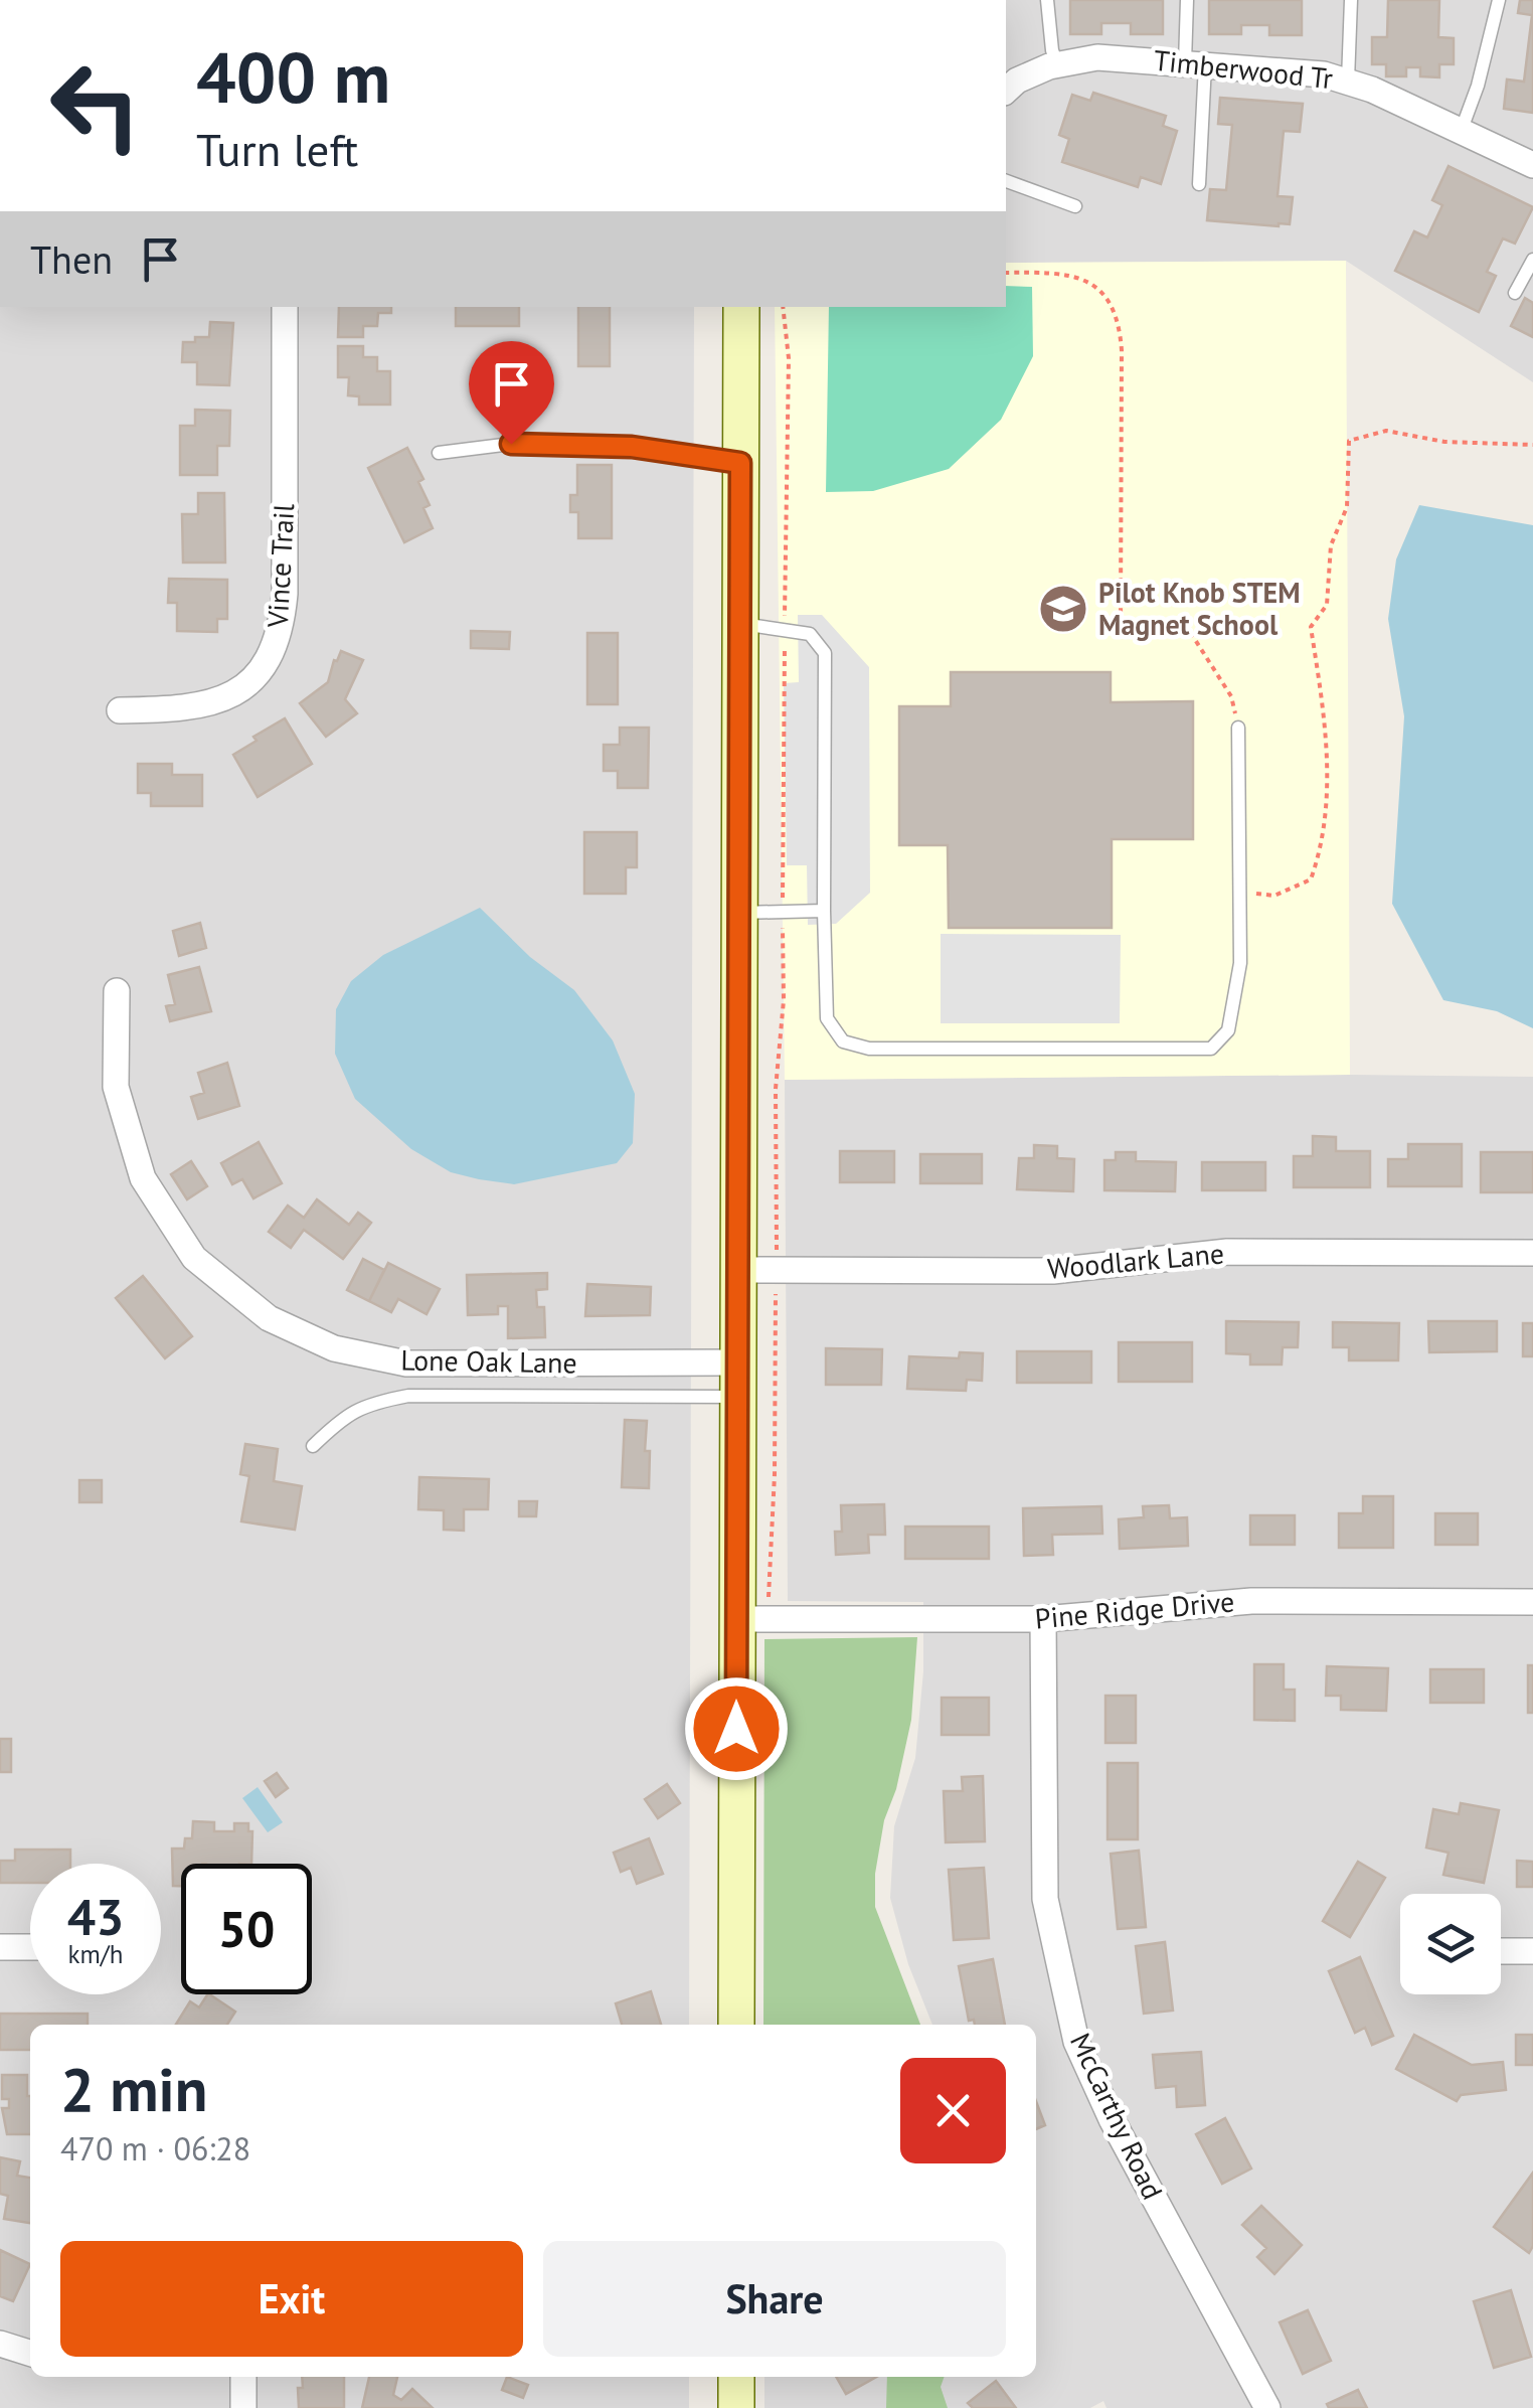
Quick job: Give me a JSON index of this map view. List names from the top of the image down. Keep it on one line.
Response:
{"streets":{"street":["Timberwood Tr","Vince Trail","Woodlark Lane","Lone Oak Lane","Pine Ridge Drive","McCarthy Road"]},"crossings":[["Pine Ridge Drive","McCarthy Road"]],"places":{"school or university":["Pilot Knob STEM Magnet School"]},"page":{"turn":["400 m","Turn left"],"then":"Then","speed":"43 km/h","limit":"50","heading":["2 min","470 m · 06:28"],"buttons":["Exit","Share"]}}
